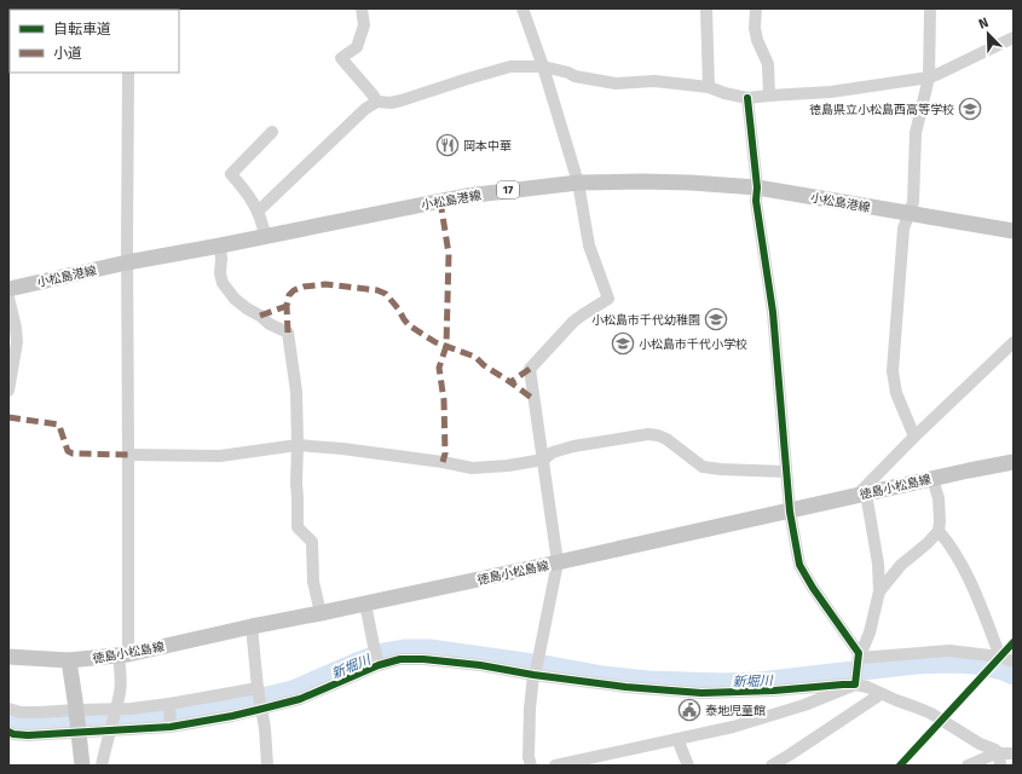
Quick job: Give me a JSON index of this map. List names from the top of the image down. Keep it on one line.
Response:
{"streets":{"main road":["17","小松島港線","徳島小松島線"]},"water":["新堀川"],"places":{"school or university":["徳島県立小松島西高等学校","小松島市千代幼稚園","小松島市千代小学校"],"restaurant":["岡本中華"],"public building":["泰地児童館"]},"legend":["自転車道","小道"],"north":"top left"}
